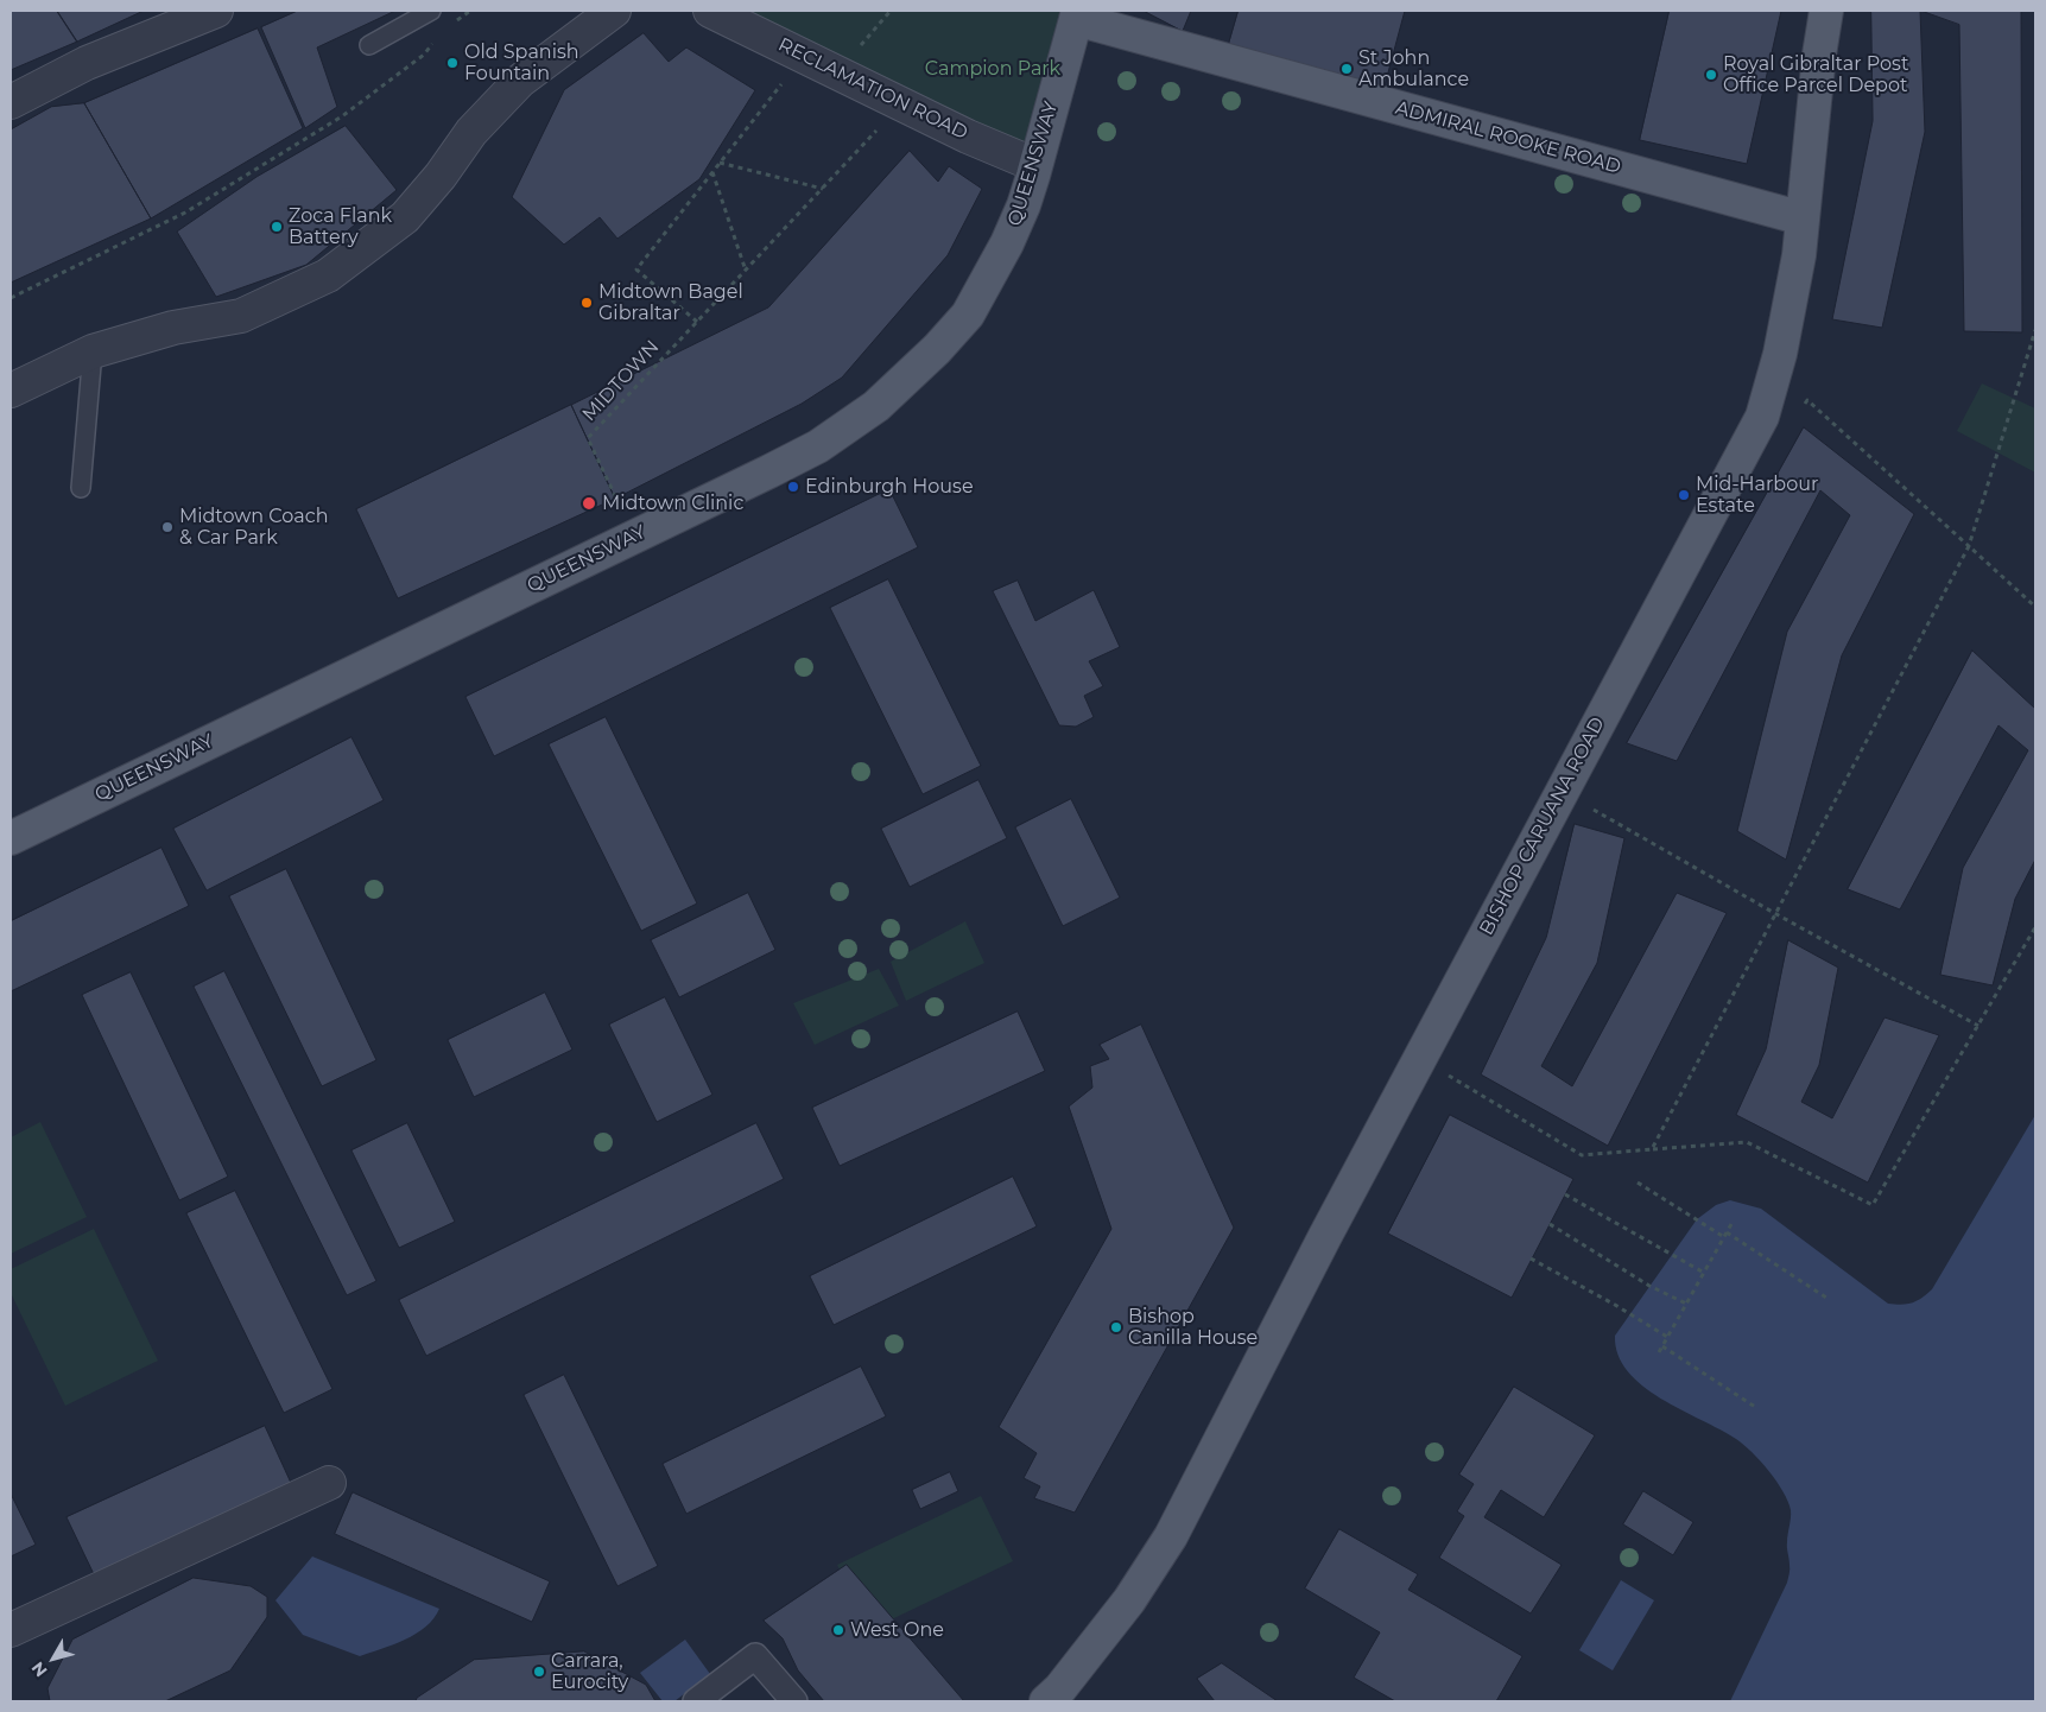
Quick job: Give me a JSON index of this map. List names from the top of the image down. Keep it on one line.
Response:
{"streets":{"main road":["ADMIRAL ROOKE ROAD","QUEENSWAY","BISHOP CARUANA ROAD"],"street":["RECLAMATION ROAD"],"path":["MIDTOWN"]},"crossings":[["RECLAMATION ROAD","QUEENSWAY"],["RECLAMATION ROAD","MIDTOWN"],["ADMIRAL ROOKE ROAD","QUEENSWAY"],["ADMIRAL ROOKE ROAD","BISHOP CARUANA ROAD"]],"parks":["Campion Park"],"places":["Old Spanish Fountain","St John Ambulance","Royal Gibraltar Post Office Parcel Depot","Zoca Flank Battery","Midtown Bagel Gibraltar","Edinburgh House","Mid-Harbour Estate","Midtown Clinic","Midtown Coach & Car Park","Bishop Canilla House","West One","Carrara, Eurocity"],"north":"bottom left"}
